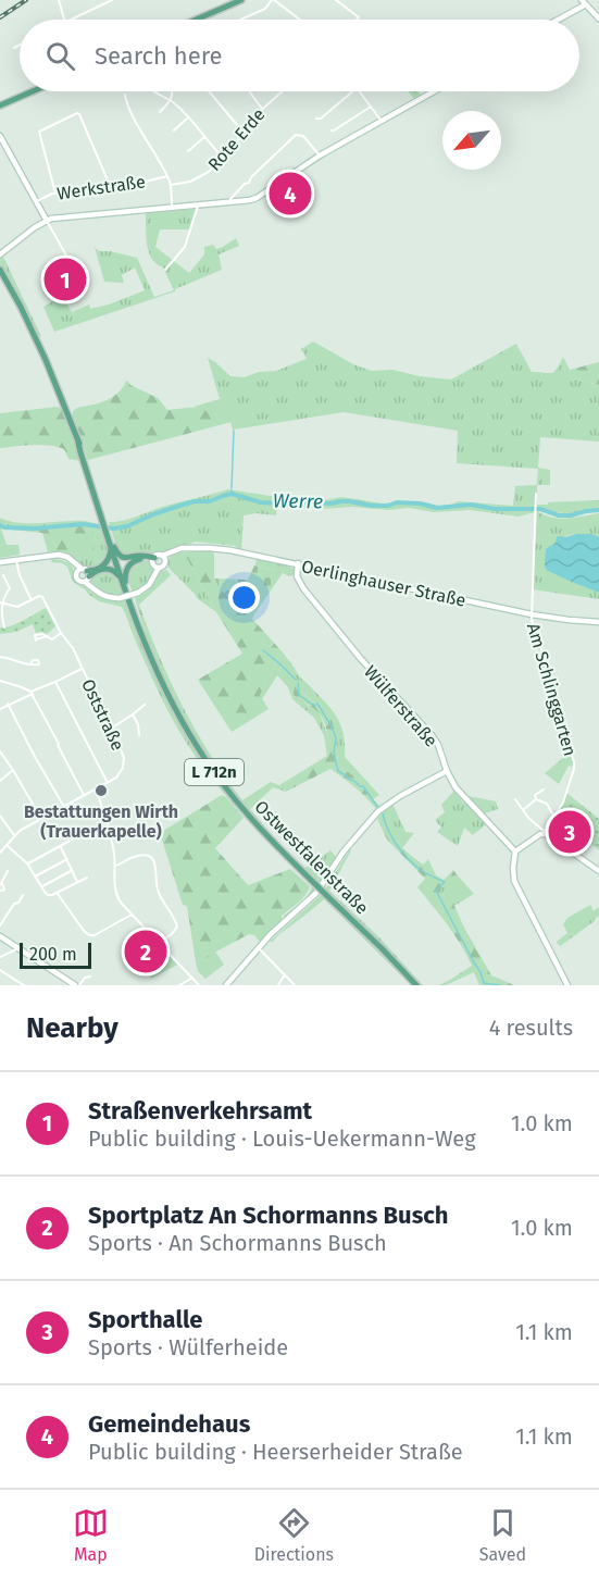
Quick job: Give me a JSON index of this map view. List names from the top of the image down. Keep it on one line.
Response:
{"streets":{"main road":["L 712n","Ostwestfalenstraße"],"street":["Rote Erde","Werkstraße","Oerlinghauser Straße","Am Schlinggarten","Wülferstraße","Oststraße"]},"crossings":[["Oerlinghauser Straße","Am Schlinggarten"],["Oerlinghauser Straße","Wülferstraße"]],"water":["Werre"],"places":["Bestattungen Wirth (Trauerkapelle)"],"scale_bar":"200 m","north":"bottom left","page":{"search":"Search here","pins":["4","1","3","2"],"scale":"200 m","heading":["Nearby","4 results"],"list":[{"mark":"1","name":"Straßenverkehrsamt","note":"Public building · Louis-Uekermann-Weg","value":"1.0 km"},{"mark":"2","name":"Sportplatz An Schormanns Busch","note":"Sports · An Schormanns Busch","value":"1.0 km"},{"mark":"3","name":"Sporthalle","note":"Sports · Wülferheide","value":"1.1 km"},{"mark":"4","name":"Gemeindehaus","note":"Public building · Heerserheider Straße","value":"1.1 km"}],"nav":["Map","Directions","Saved"]}}
